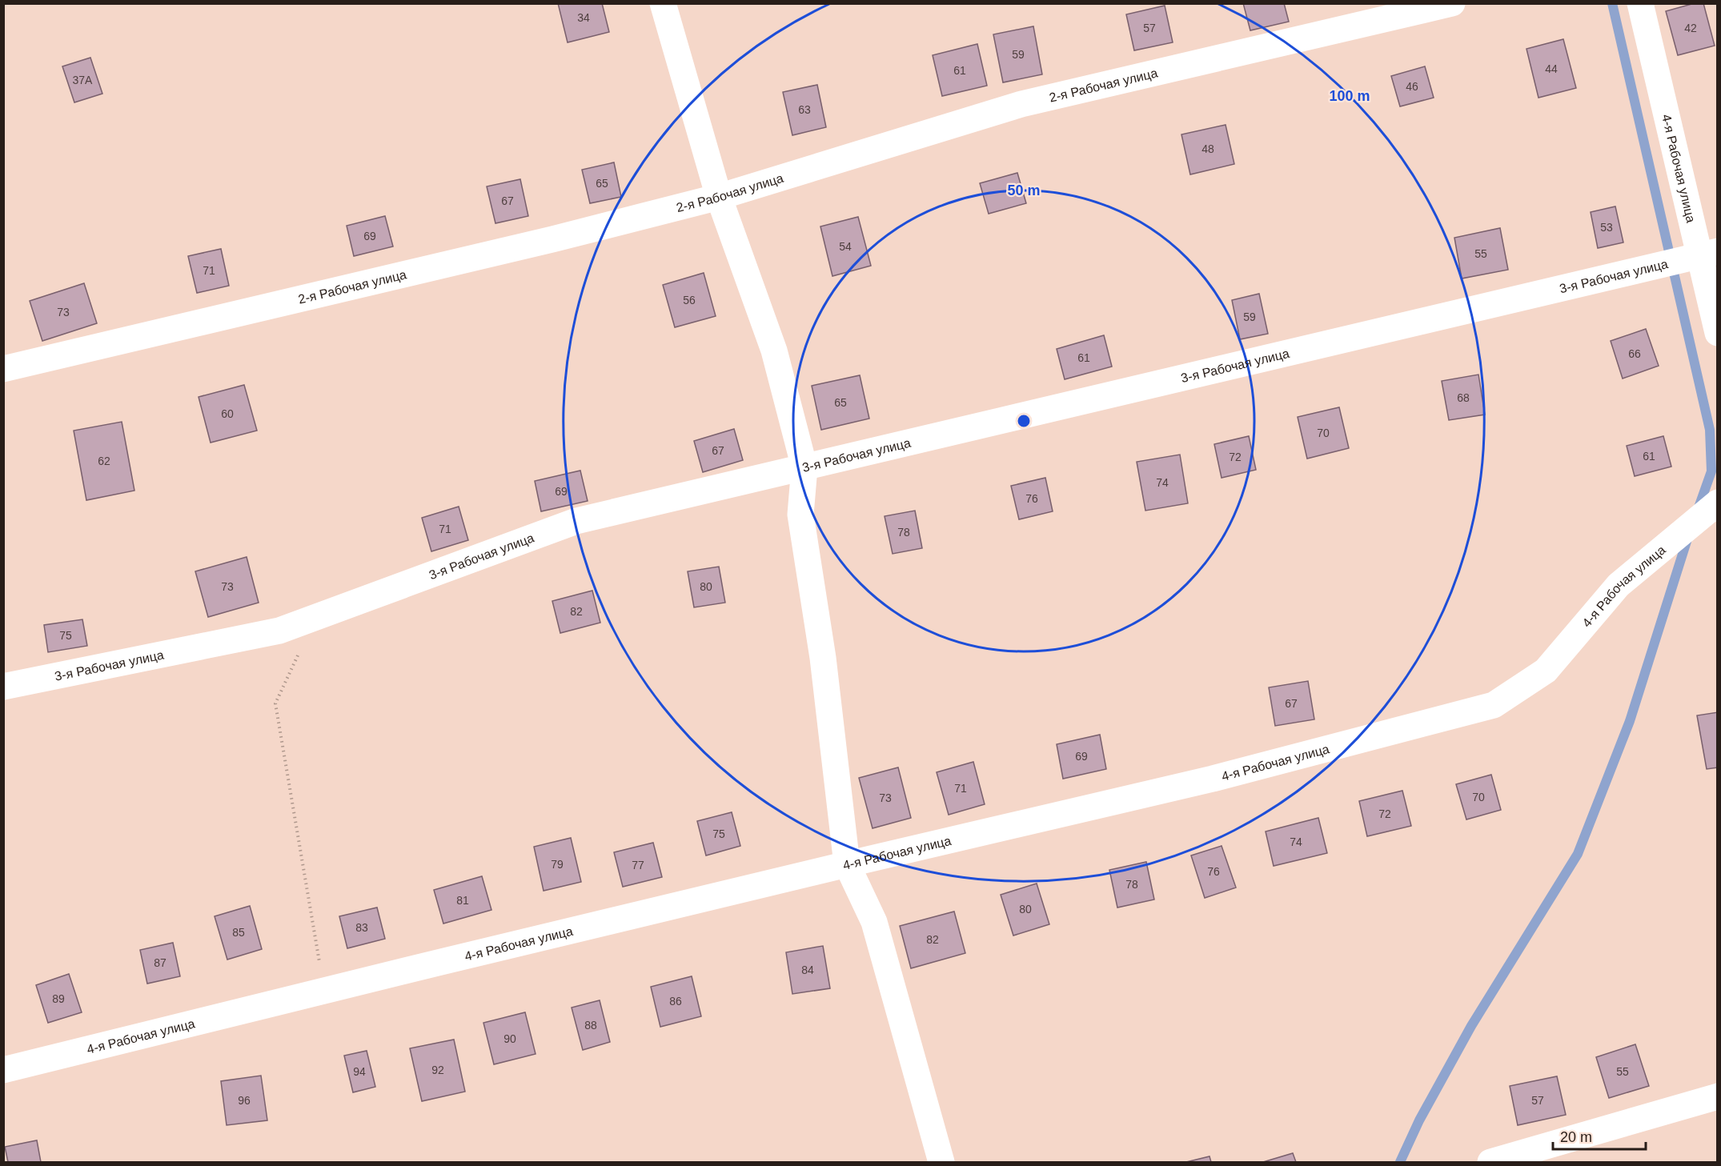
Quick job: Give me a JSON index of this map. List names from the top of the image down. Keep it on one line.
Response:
{"streets":{"street":["2-я Рабочая улица","4-я Рабочая улица","3-я Рабочая улица"]},"crossings":[["4-я Рабочая улица","3-я Рабочая улица"]],"house_numbers":["34","57","42","59","44","61","37А","46","63","48","65","67","53","69","54","55","71","56","73","59","66","61","68","65","60","70","67","61","72","62","74","69","76","71","78","73","80","82","75","67","69","71","70","73","72","75","74","79","77","76","78","81","80","83","85","82","87","84","89","86","88","90","92","94","55","96","57"],"scale_bar":"20 m","rings":["100 m","50 m"]}
